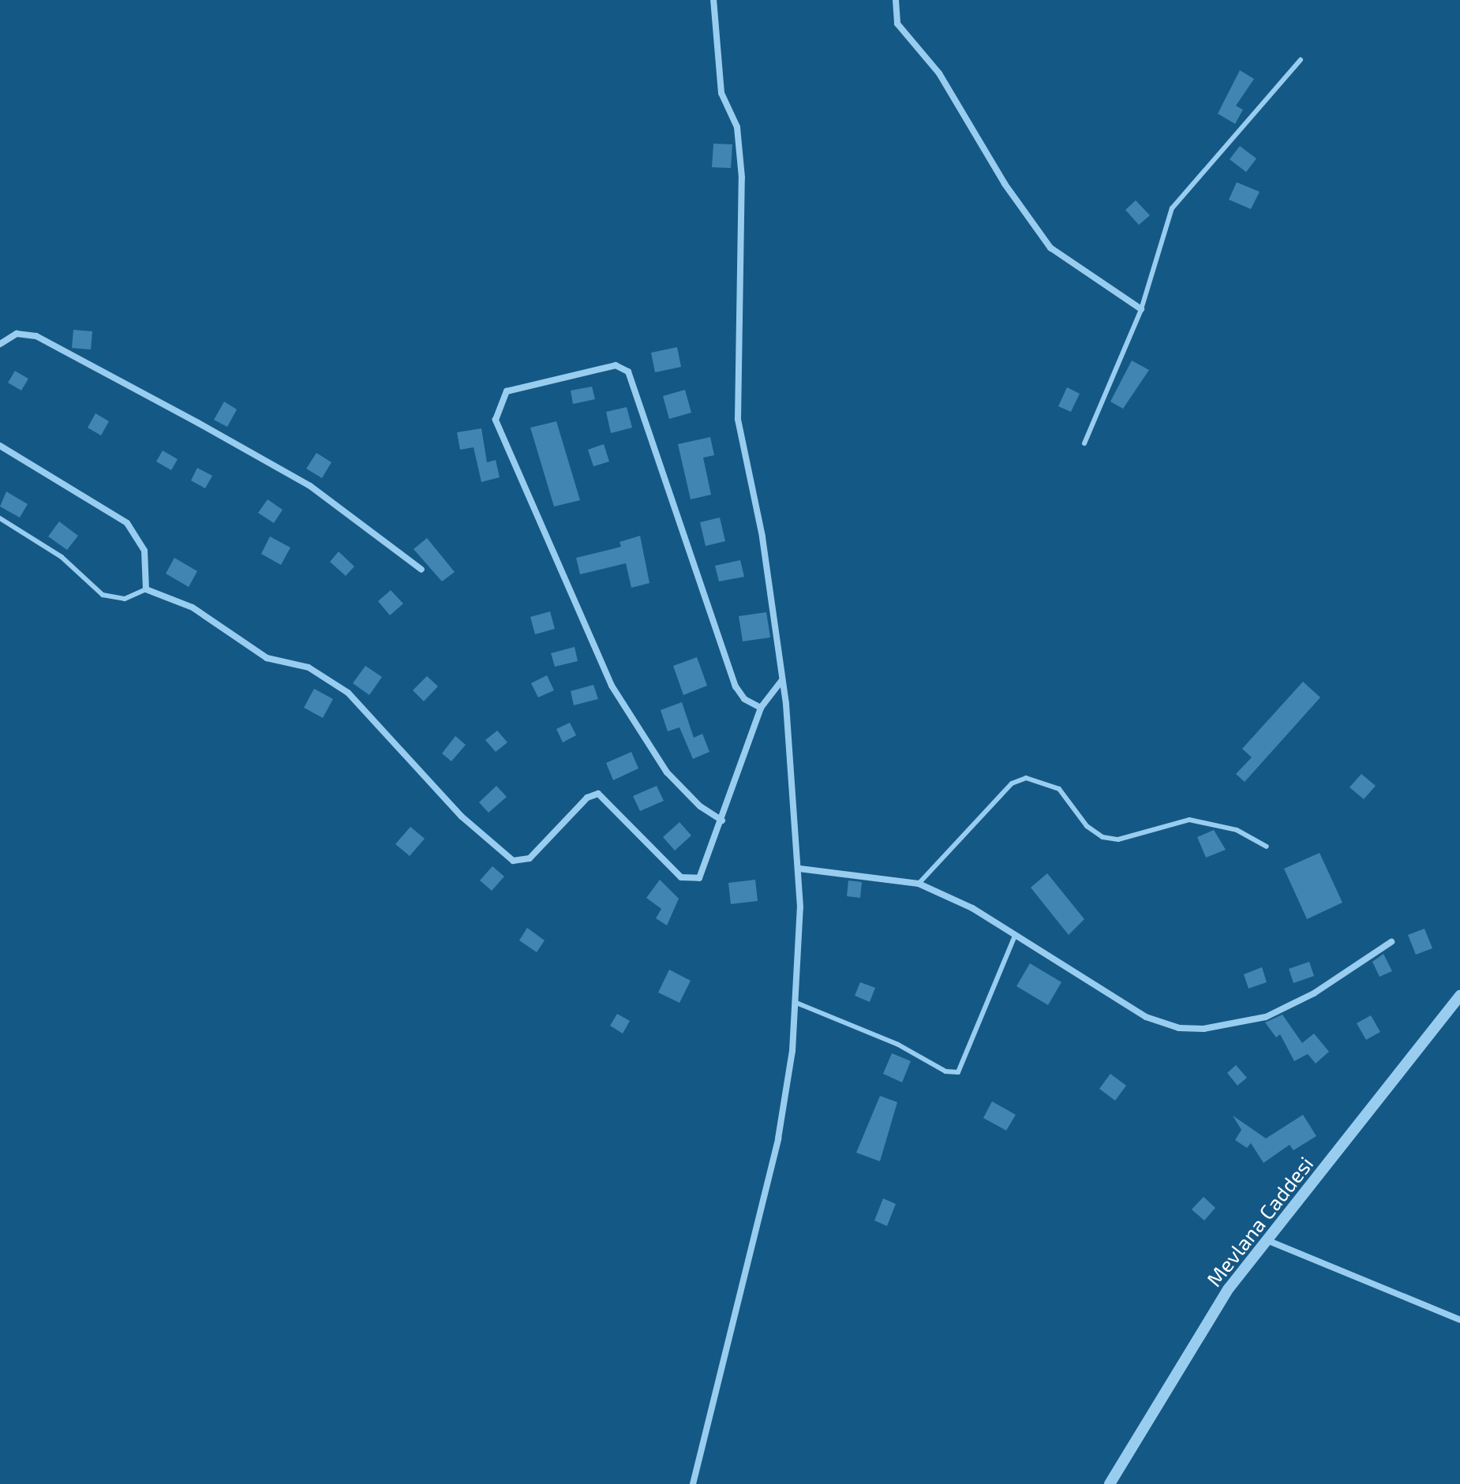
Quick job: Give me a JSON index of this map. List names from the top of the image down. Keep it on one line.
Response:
{"streets":{"street":["Mevlana Caddesi"]}}
